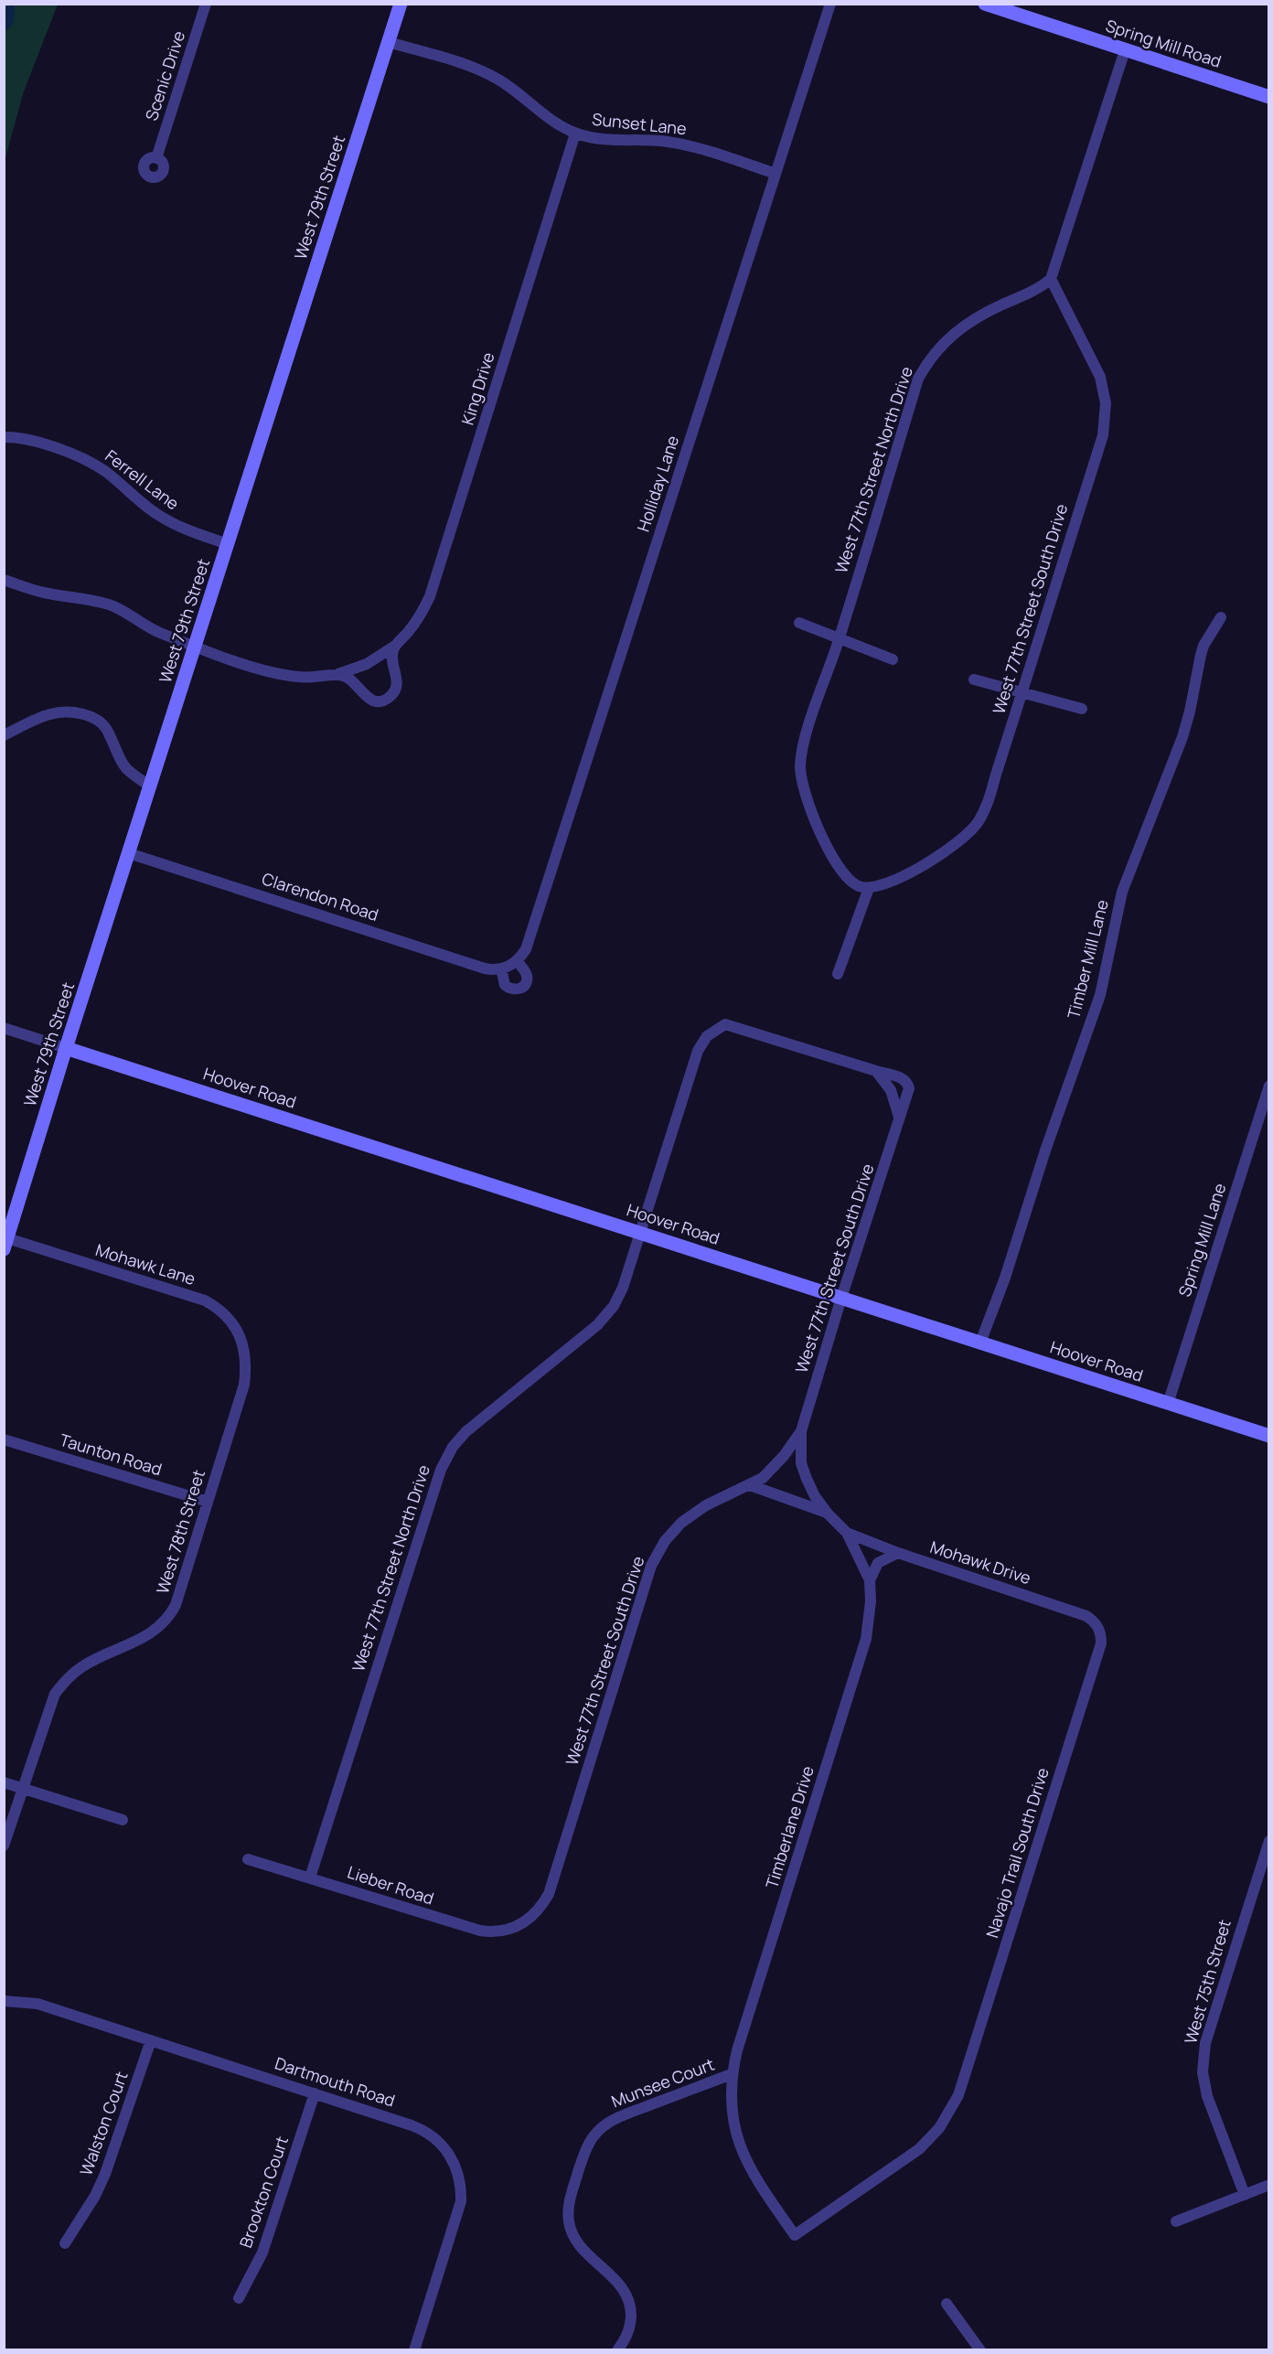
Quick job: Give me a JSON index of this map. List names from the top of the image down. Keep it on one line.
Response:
{"streets":{"street":["Spring Mill Road","Scenic Drive","Sunset Lane","West 79th Street","King Drive","West 77th Street North Drive","Ferrell Lane","Holliday Lane","West 77th Street South Drive","Clarendon Road","Timber Mill Lane","Hoover Road","Spring Mill Lane","Mohawk Lane","Taunton Road","West 78th Street","Mohawk Drive","Timberlane Drive","Navajo Trail South Drive","Lieber Road","West 75th Street","Dartmouth Road","Munsee Court","Walston Court","Brookton Court"]},"crossings":[["Sunset Lane","West 79th Street"],["Sunset Lane","King Drive"],["Sunset Lane","Holliday Lane"],["West 79th Street","King Drive"],["West 79th Street","Ferrell Lane"],["West 79th Street","Clarendon Road"],["West 79th Street","Hoover Road"],["West 79th Street","Mohawk Lane"],["West 77th Street North Drive","West 77th Street South Drive"],["West 77th Street North Drive","Hoover Road"],["West 77th Street North Drive","Lieber Road"],["Holliday Lane","Clarendon Road"],["West 77th Street South Drive","Hoover Road"],["West 77th Street South Drive","Timberlane Drive"],["West 77th Street South Drive","Lieber Road"],["Timber Mill Lane","Hoover Road"],["Hoover Road","Spring Mill Lane"],["Mohawk Lane","West 78th Street"],["Taunton Road","West 78th Street"],["Mohawk Drive","Timberlane Drive"],["Mohawk Drive","Navajo Trail South Drive"],["Timberlane Drive","Navajo Trail South Drive"],["Timberlane Drive","Munsee Court"],["Dartmouth Road","Walston Court"],["Dartmouth Road","Brookton Court"]]}
